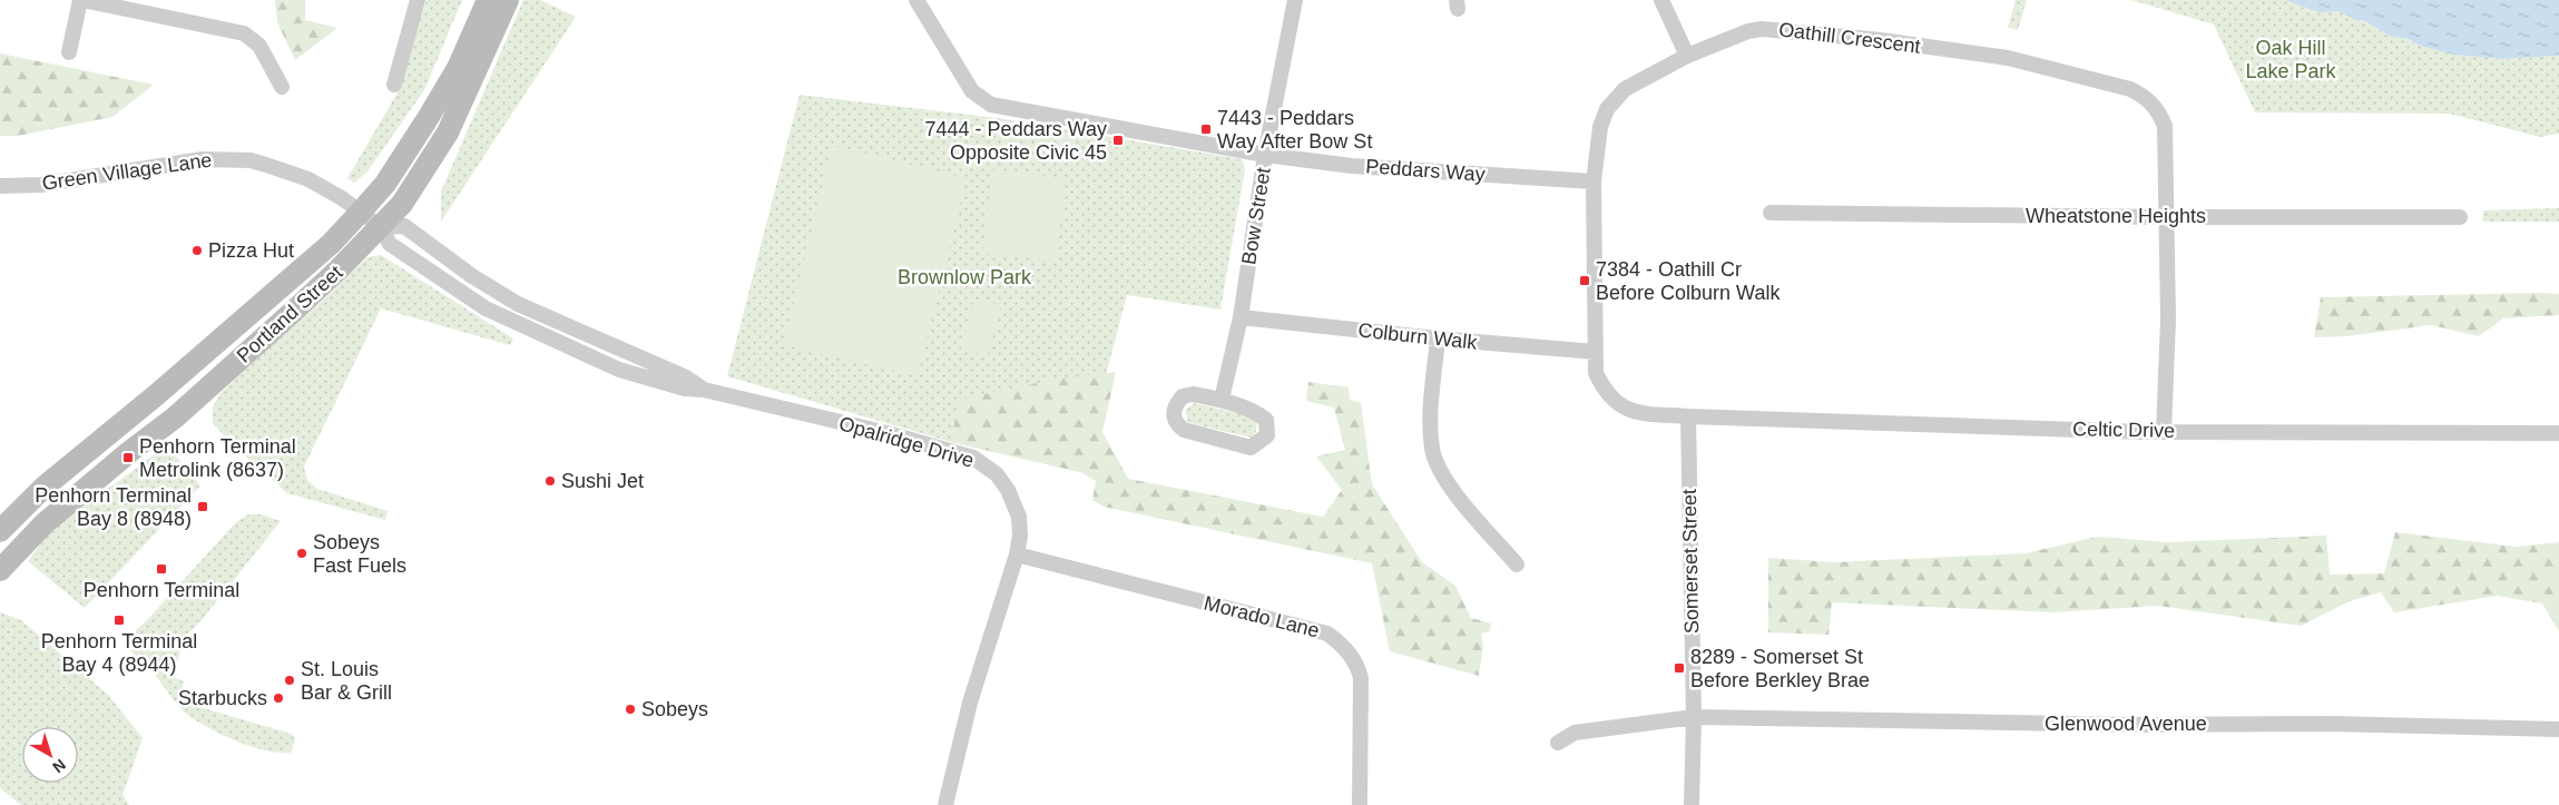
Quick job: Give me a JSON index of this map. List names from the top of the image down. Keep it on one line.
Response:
{"streets":{"main road":["Portland Street"],"street":["Oathill Crescent","Peddars Way","Green Village Lane","Bow Street","Wheatstone Heights","Colburn Walk","Celtic Drive","Opalridge Drive","Somerset Street","Morado Lane","Glenwood Avenue"]},"crossings":[["Oathill Crescent","Peddars Way"],["Oathill Crescent","Wheatstone Heights"],["Oathill Crescent","Colburn Walk"],["Oathill Crescent","Celtic Drive"],["Oathill Crescent","Somerset Street"],["Peddars Way","Bow Street"],["Green Village Lane","Portland Street"],["Green Village Lane","Opalridge Drive"],["Bow Street","Colburn Walk"],["Portland Street","Opalridge Drive"],["Celtic Drive","Somerset Street"],["Opalridge Drive","Morado Lane"],["Somerset Street","Glenwood Avenue"]],"parks":["Oak Hill Lake Park","Brownlow Park"],"places":{"transit":["7443 - Peddars Way After Bow St","7444 - Peddars Way Opposite Civic 45","7384 - Oathill Cr Before Colburn Walk","Penhorn Terminal Metrolink (8637)","Penhorn Terminal Bay 8 (8948)","Penhorn Terminal","Penhorn Terminal Bay 4 (8944)","8289 - Somerset St Before Berkley Brae"],"other":["Pizza Hut","Sushi Jet","Sobeys Fast Fuels","St. Louis Bar & Grill","Starbucks","Sobeys"]},"north":"bottom right"}
